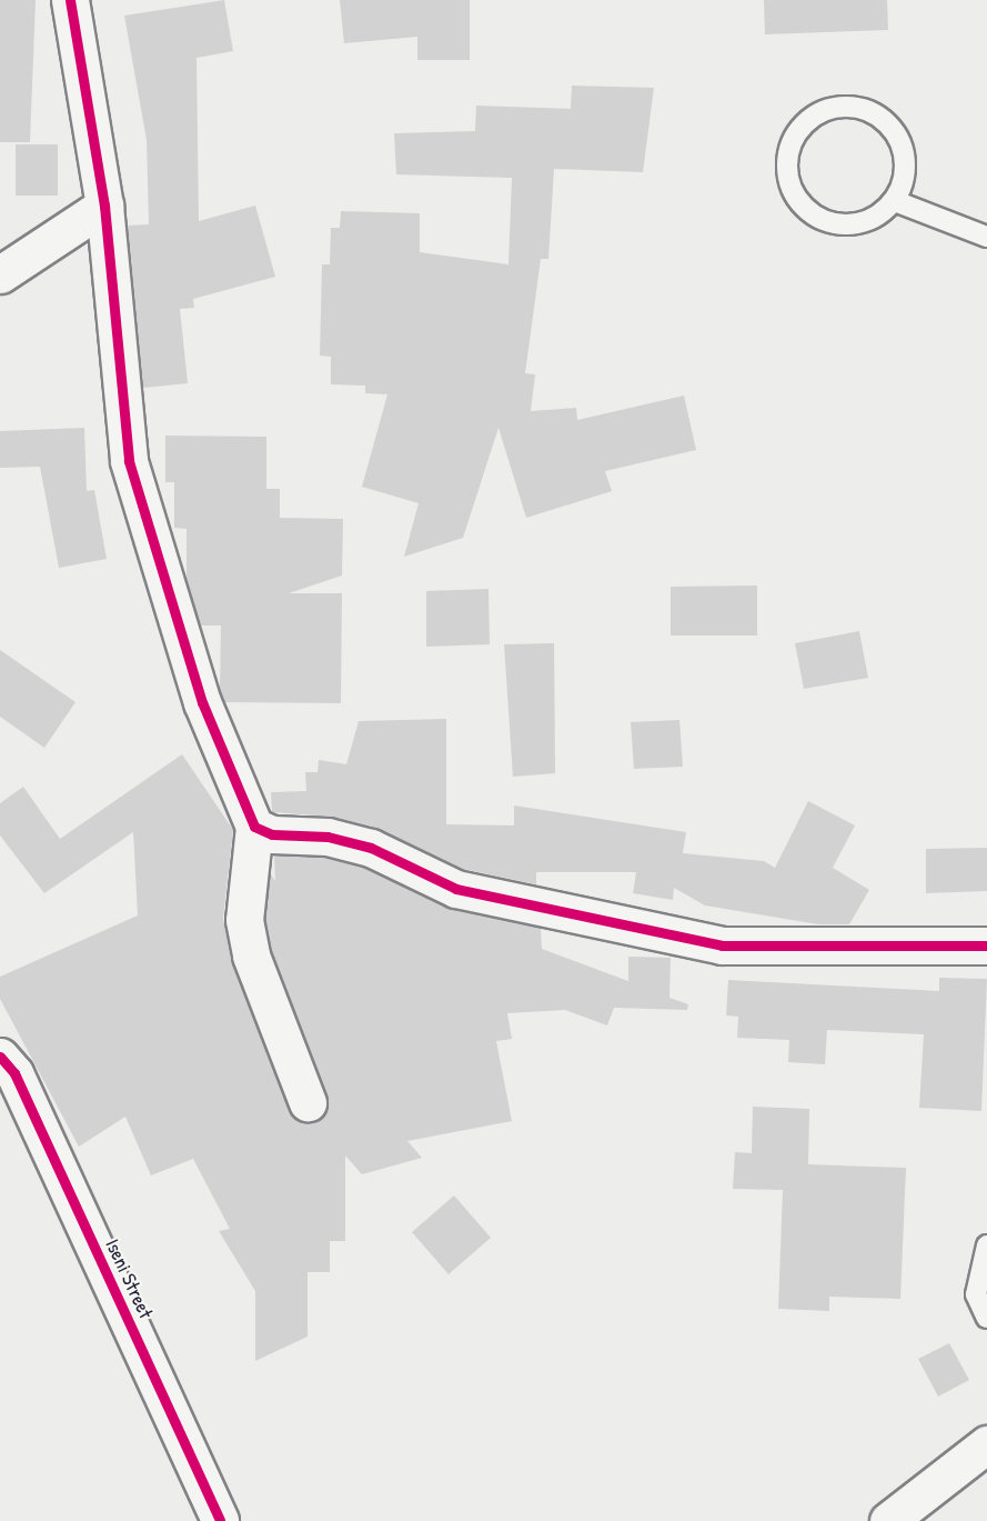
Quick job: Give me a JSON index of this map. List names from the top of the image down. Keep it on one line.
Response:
{"streets":{"street":["Iseni Street"]}}
